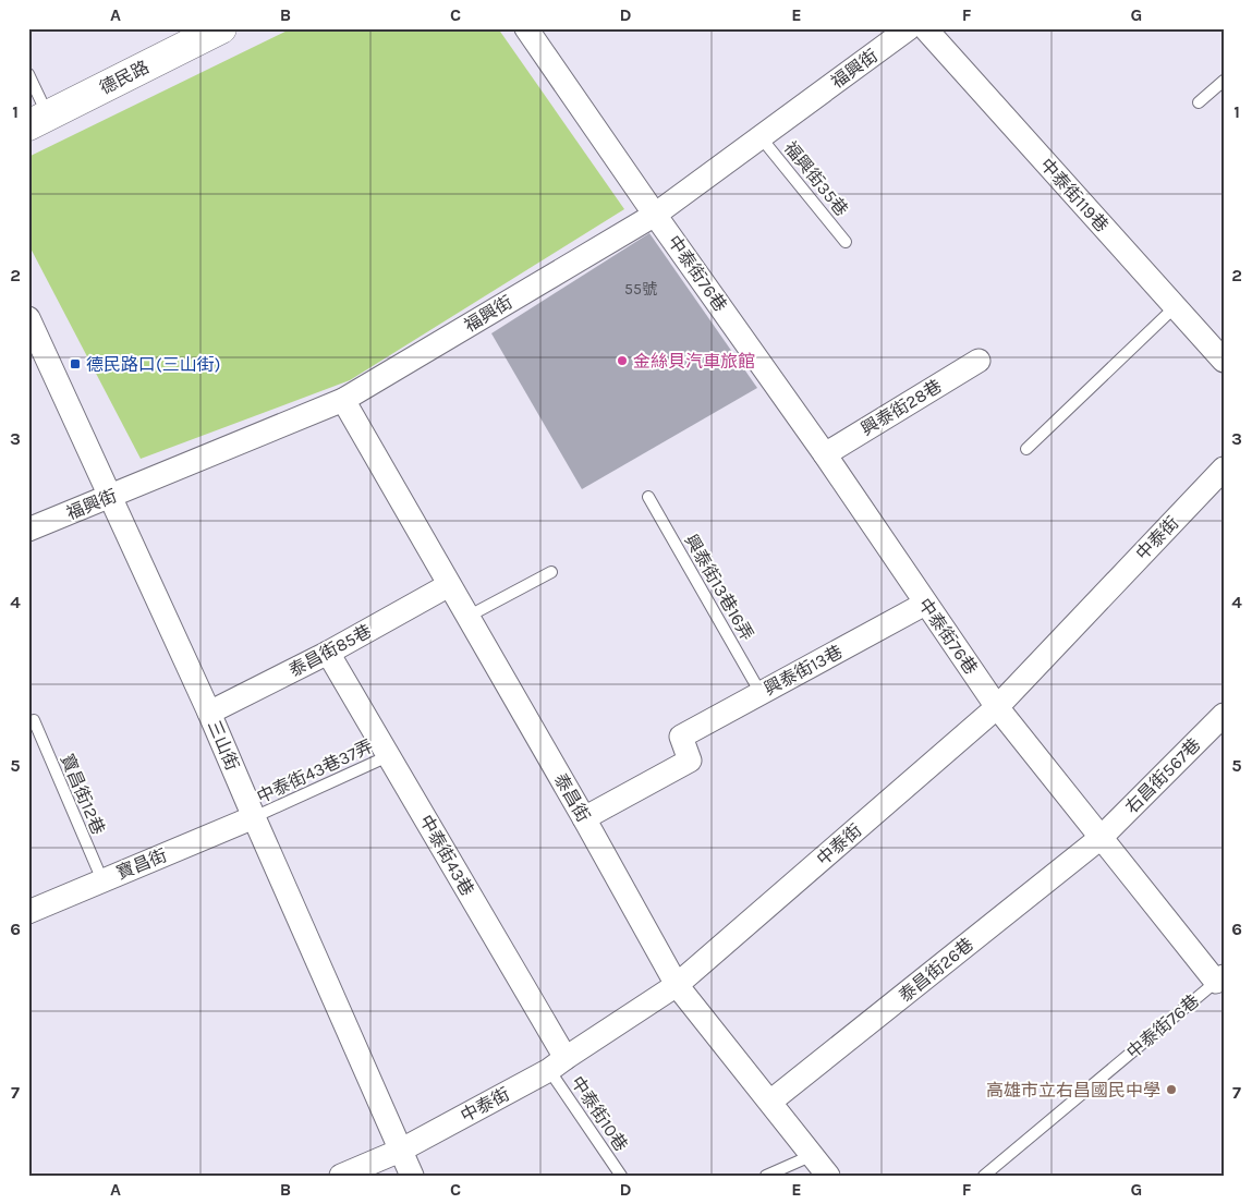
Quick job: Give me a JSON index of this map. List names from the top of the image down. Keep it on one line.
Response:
{"streets":{"street":["福興街","德民路","中泰街119巷","中泰街76巷","興泰街28巷","中泰街","泰昌街85巷","興泰街13巷","三山街","右昌街567巷","泰昌街","中泰街43巷","寶昌街","泰昌街26巷"],"lane":["福興街35巷","興泰街13巷16弄","中泰街43巷37弄","寶昌街12巷","中泰街10巷"]},"crossings":[["福興街","福興街35巷"],["福興街","中泰街76巷"],["福興街","三山街"],["福興街","泰昌街"],["中泰街76巷","興泰街28巷"],["中泰街76巷","中泰街"],["中泰街76巷","興泰街13巷"],["中泰街76巷","右昌街567巷"],["中泰街76巷","泰昌街26巷"],["中泰街","三山街"],["中泰街","泰昌街"],["中泰街","中泰街43巷"],["中泰街","中泰街10巷"],["興泰街13巷16弄","興泰街13巷"],["泰昌街85巷","三山街"],["泰昌街85巷","泰昌街"],["泰昌街85巷","中泰街43巷"],["興泰街13巷","泰昌街"],["三山街","中泰街43巷37弄"],["三山街","寶昌街"],["中泰街43巷37弄","中泰街43巷"],["中泰街43巷37弄","寶昌街"],["右昌街567巷","泰昌街26巷"],["寶昌街12巷","寶昌街"],["泰昌街","泰昌街26巷"],["中泰街43巷","中泰街10巷"]],"places":{"other":["金絲貝汽車旅館","高雄市立右昌國民中學"],"transit":["德民路口(三山街)"]},"house_numbers":["55號"],"grid":{"columns":["A","B","C","D","E","F","G"],"rows":["1","2","3","4","5","6","7"]}}
